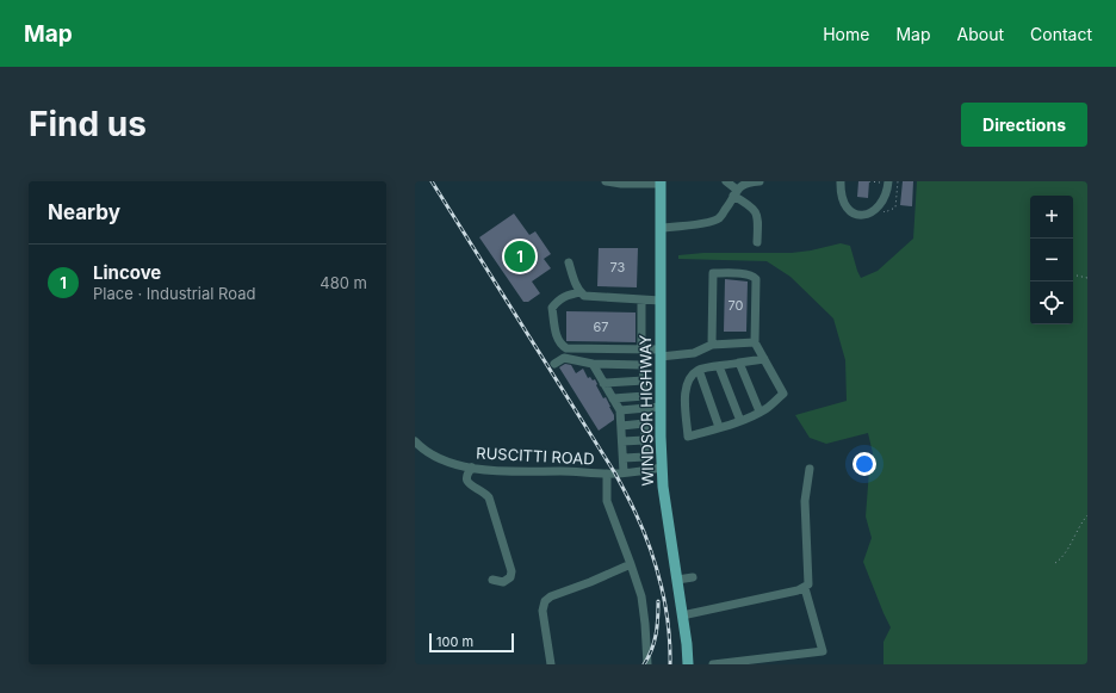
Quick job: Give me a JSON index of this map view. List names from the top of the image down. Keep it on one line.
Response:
{"streets":{"main road":["WINDSOR HIGHWAY"],"street":["RUSCITTI ROAD"]},"crossings":[["WINDSOR HIGHWAY","RUSCITTI ROAD"]],"house_numbers":["73","70","67"],"scale_bar":"100 m","page":{"header":"Map","nav":["Home","Map","About","Contact"],"buttons":"Directions","title":"Find us","heading":"Nearby","map_buttons":["+","−"],"pins":"1","list":[{"mark":"1","name":"Lincove","note":"Place · Industrial Road","value":"480 m"}],"scale":"100 m"}}
